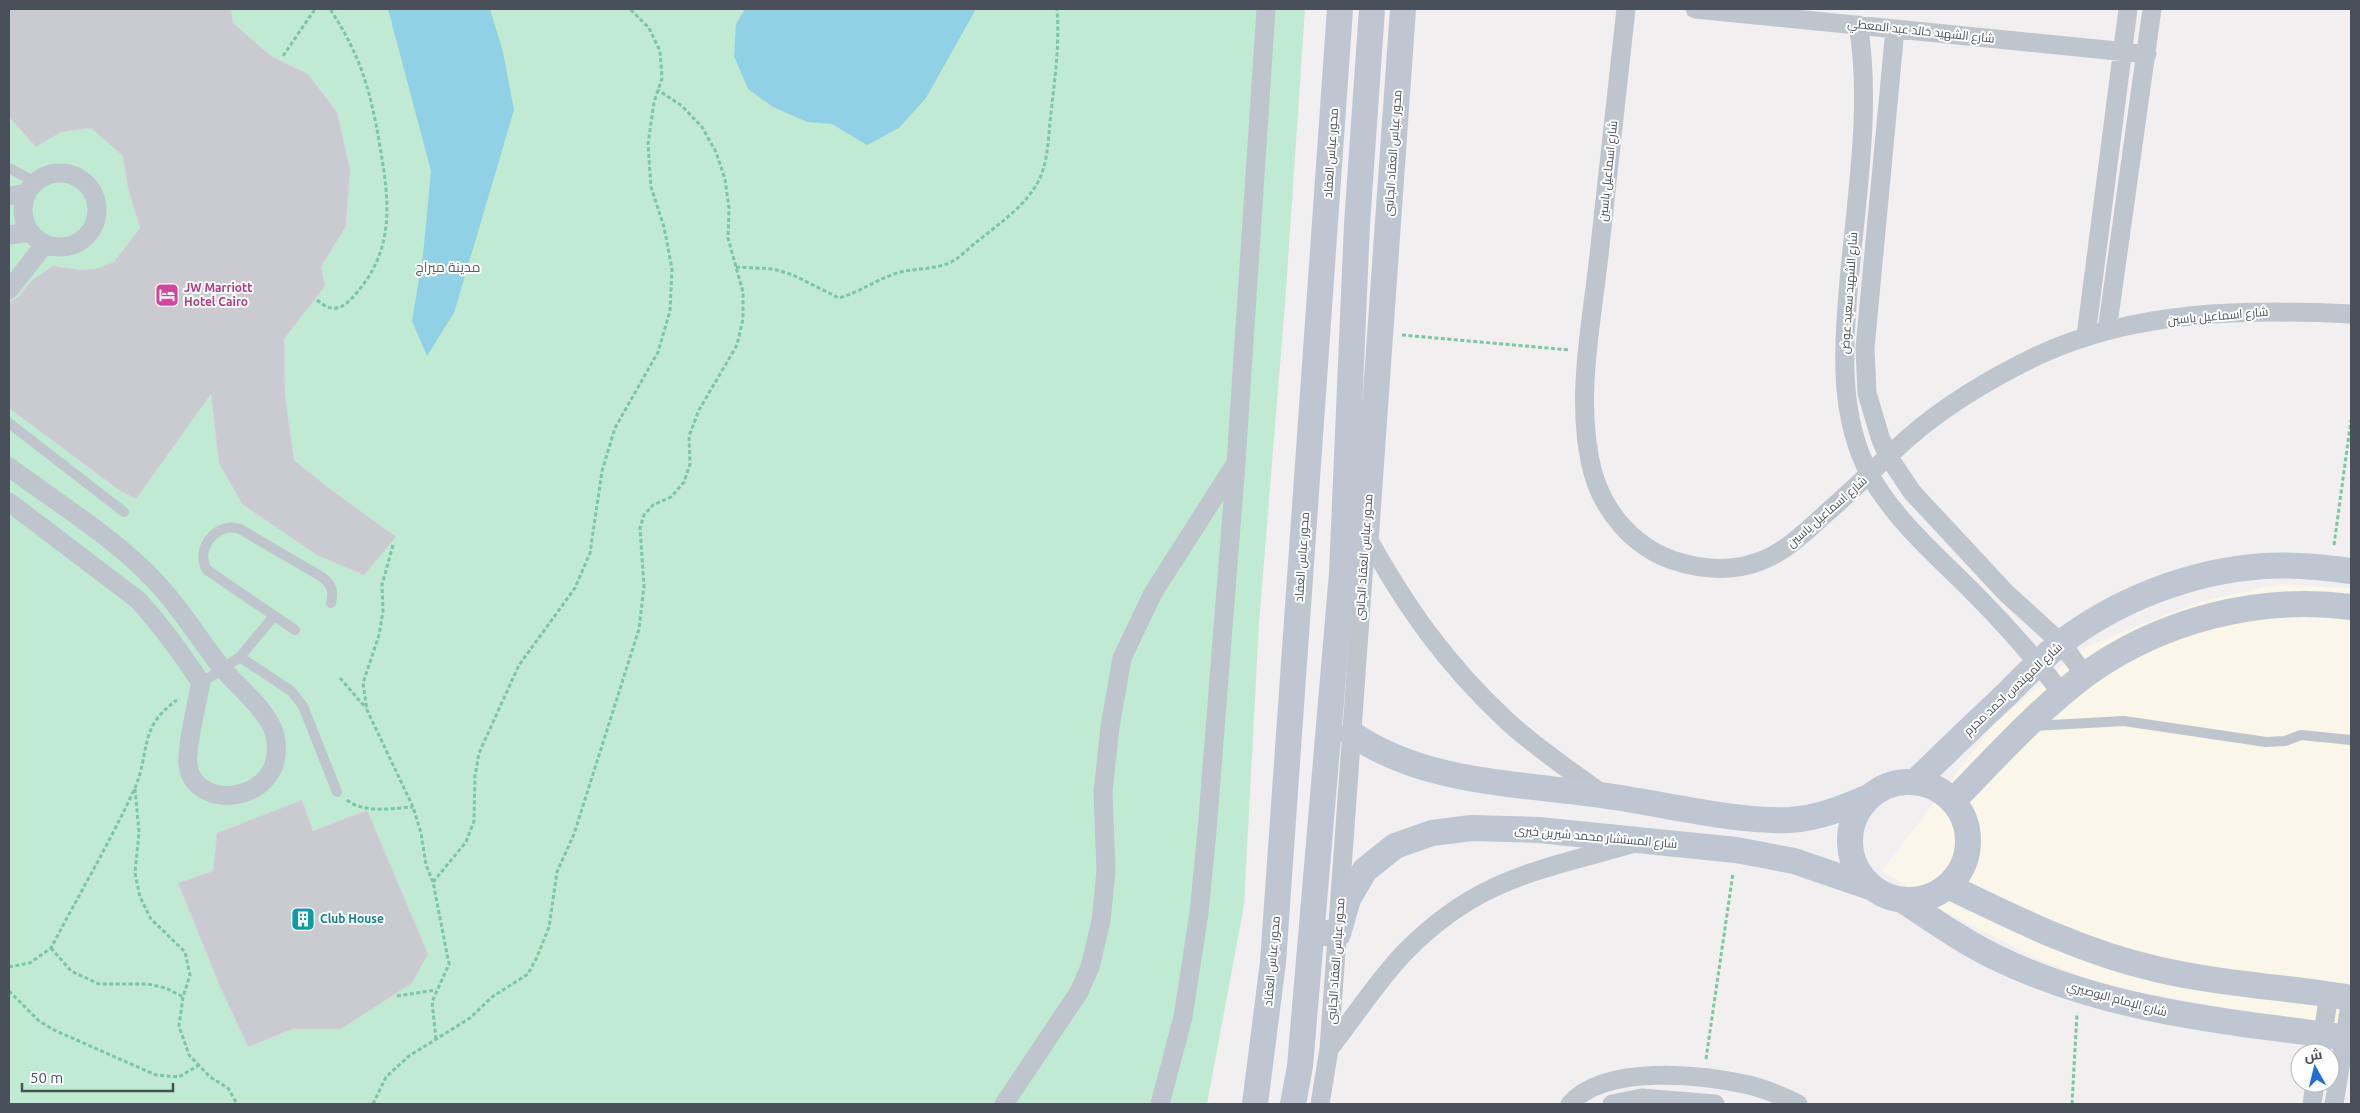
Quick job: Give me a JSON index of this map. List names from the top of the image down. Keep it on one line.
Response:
{"streets":{"street":["شارع الشهيد خالد عبد المعطي","محور عباس العقاد","محور عباس العقاد الجانبى","شارع اسماعيل ياسين","شارع الشهيد سعيد عوض","شارع المهندس احمد محرم","شارع المستشار محمد شيرين خيرى","شارع الإمام البوصيري"]},"crossings":[["شارع الشهيد خالد عبد المعطي","شارع الشهيد سعيد عوض"],["محور عباس العقاد الجانبى","شارع المستشار محمد شيرين خيرى"],["شارع اسماعيل ياسين","شارع الشهيد سعيد عوض"],["شارع الشهيد سعيد عوض","شارع المهندس احمد محرم"],["شارع المهندس احمد محرم","شارع المستشار محمد شيرين خيرى"],["شارع المهندس احمد محرم","شارع الإمام البوصيري"],["شارع المستشار محمد شيرين خيرى","شارع الإمام البوصيري"]],"districts":["مدينة ميراج"],"places":{"hotel":["JW Marriott Hotel Cairo"],"building":["Club House"]},"scale_bar":"50 m","north":"top"}
